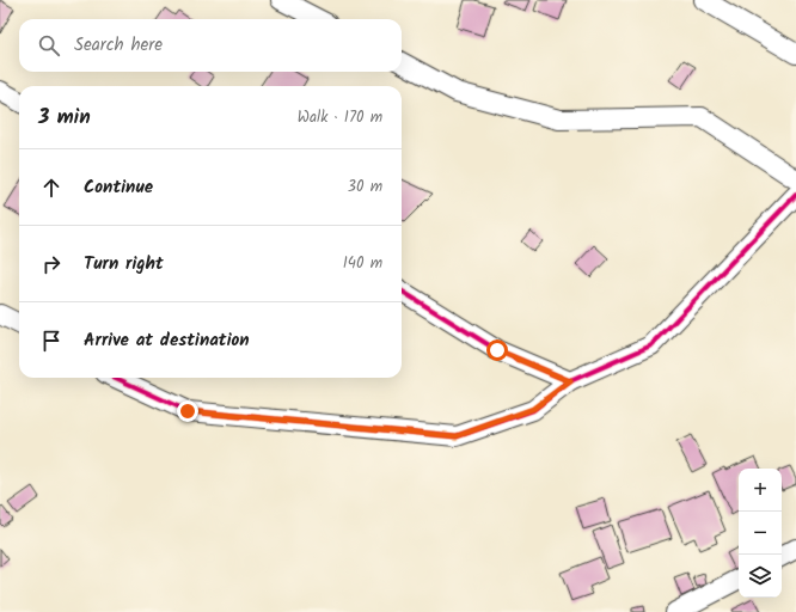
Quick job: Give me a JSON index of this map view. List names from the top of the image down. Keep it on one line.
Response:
{"page":{"search":"Search here","heading":["3 min","Walk · 170 m"],"list":[["Continue","30 m"],["Turn right","140 m"],"Arrive at destination"],"map_buttons":["+","−"]}}
